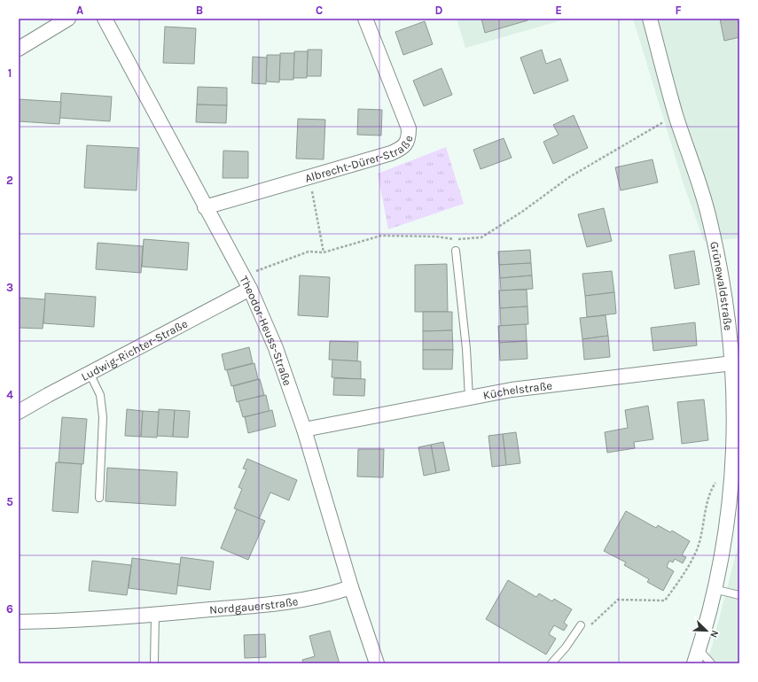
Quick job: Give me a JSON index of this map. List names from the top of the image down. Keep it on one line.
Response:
{"streets":{"street":["Albrecht-Dürer-Straße","Grünewaldstraße","Theodor-Heuss-Straße","Ludwig-Richter-Straße","Küchelstraße","Nordgauerstraße"]},"crossings":[["Albrecht-Dürer-Straße","Theodor-Heuss-Straße"],["Grünewaldstraße","Küchelstraße"],["Theodor-Heuss-Straße","Ludwig-Richter-Straße"],["Theodor-Heuss-Straße","Küchelstraße"],["Theodor-Heuss-Straße","Nordgauerstraße"]],"north":"bottom right","grid":{"columns":["A","B","C","D","E","F"],"rows":["1","2","3","4","5","6"]}}
